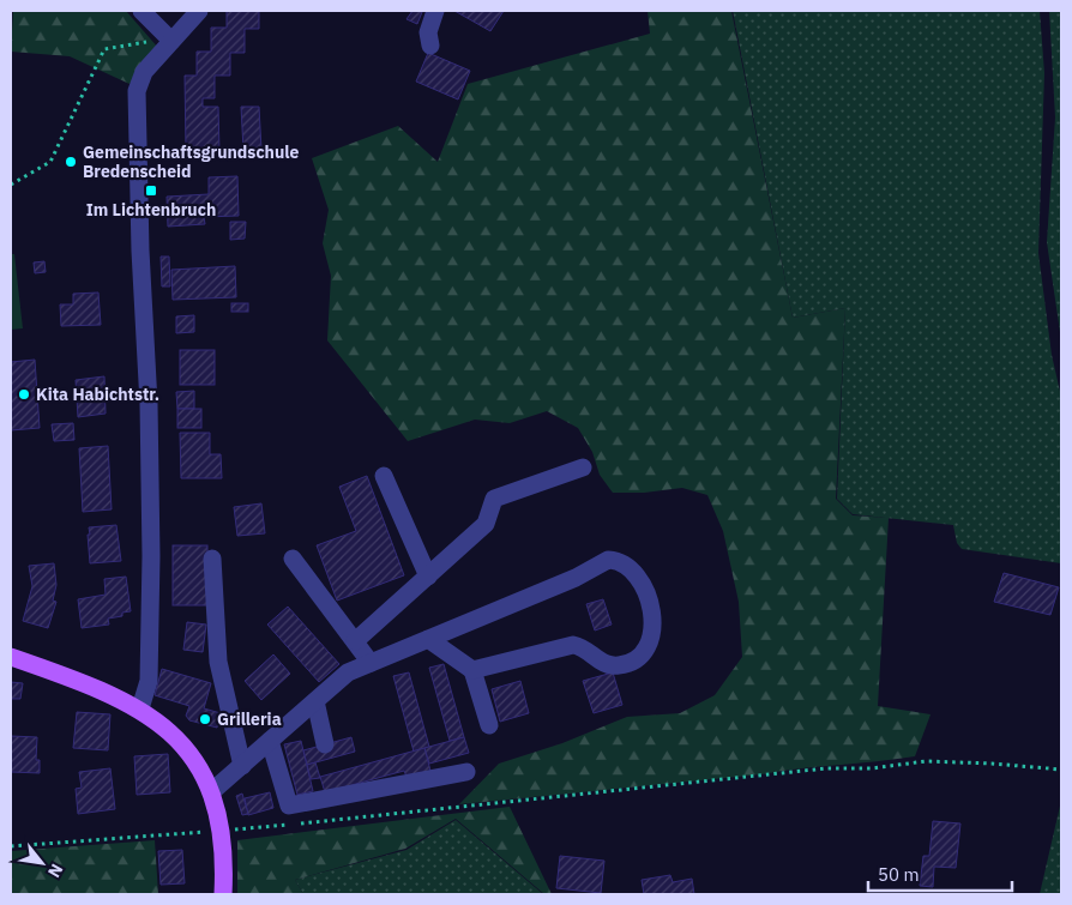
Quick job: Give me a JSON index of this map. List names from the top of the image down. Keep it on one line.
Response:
{"places":{"other":["Gemeinschaftsgrundschule Bredenscheid","Kita Habichtstr.","Grilleria"],"transit":["Im Lichtenbruch"]},"scale_bar":"50 m","north":"bottom right"}
